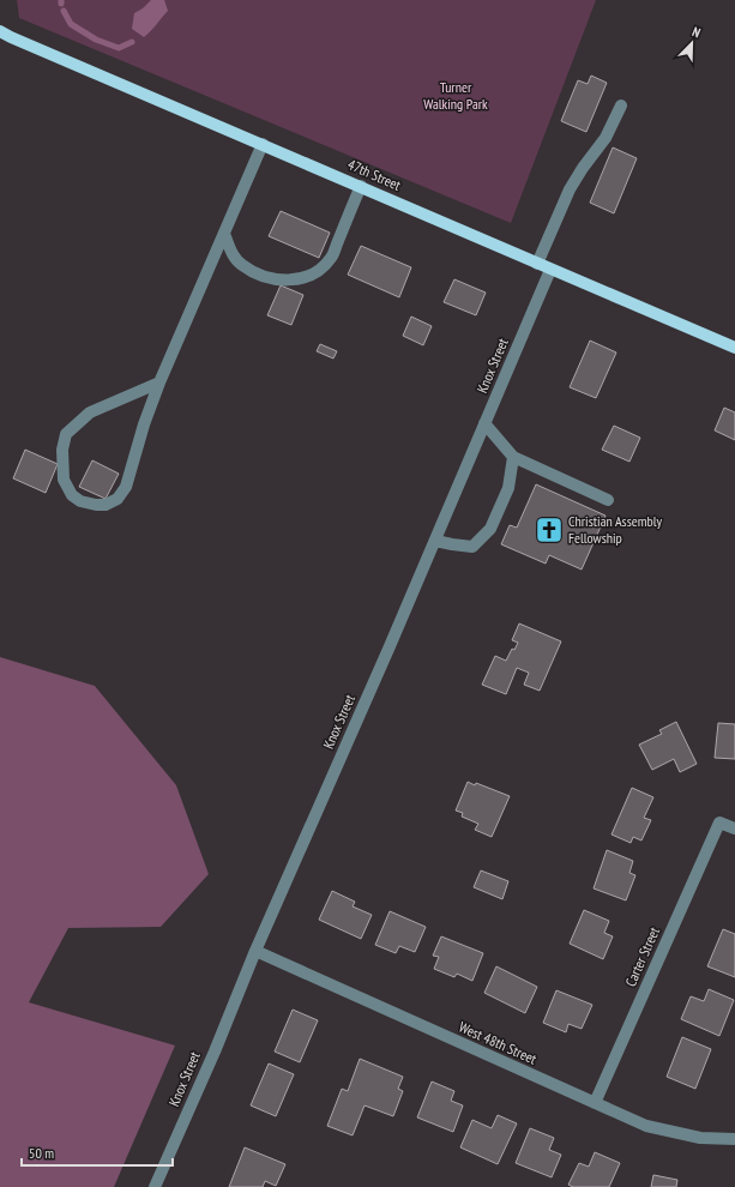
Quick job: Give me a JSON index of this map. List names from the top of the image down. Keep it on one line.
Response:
{"streets":{"main road":["47th Street"],"street":["Knox Street","Carter Street","West 48th Street"]},"crossings":[["47th Street","Knox Street"],["Knox Street","West 48th Street"],["Carter Street","West 48th Street"]],"parks":["Turner Walking Park"],"places":{"church":["Christian Assembly Fellowship"]},"scale_bar":"50 m","north":"top right"}
